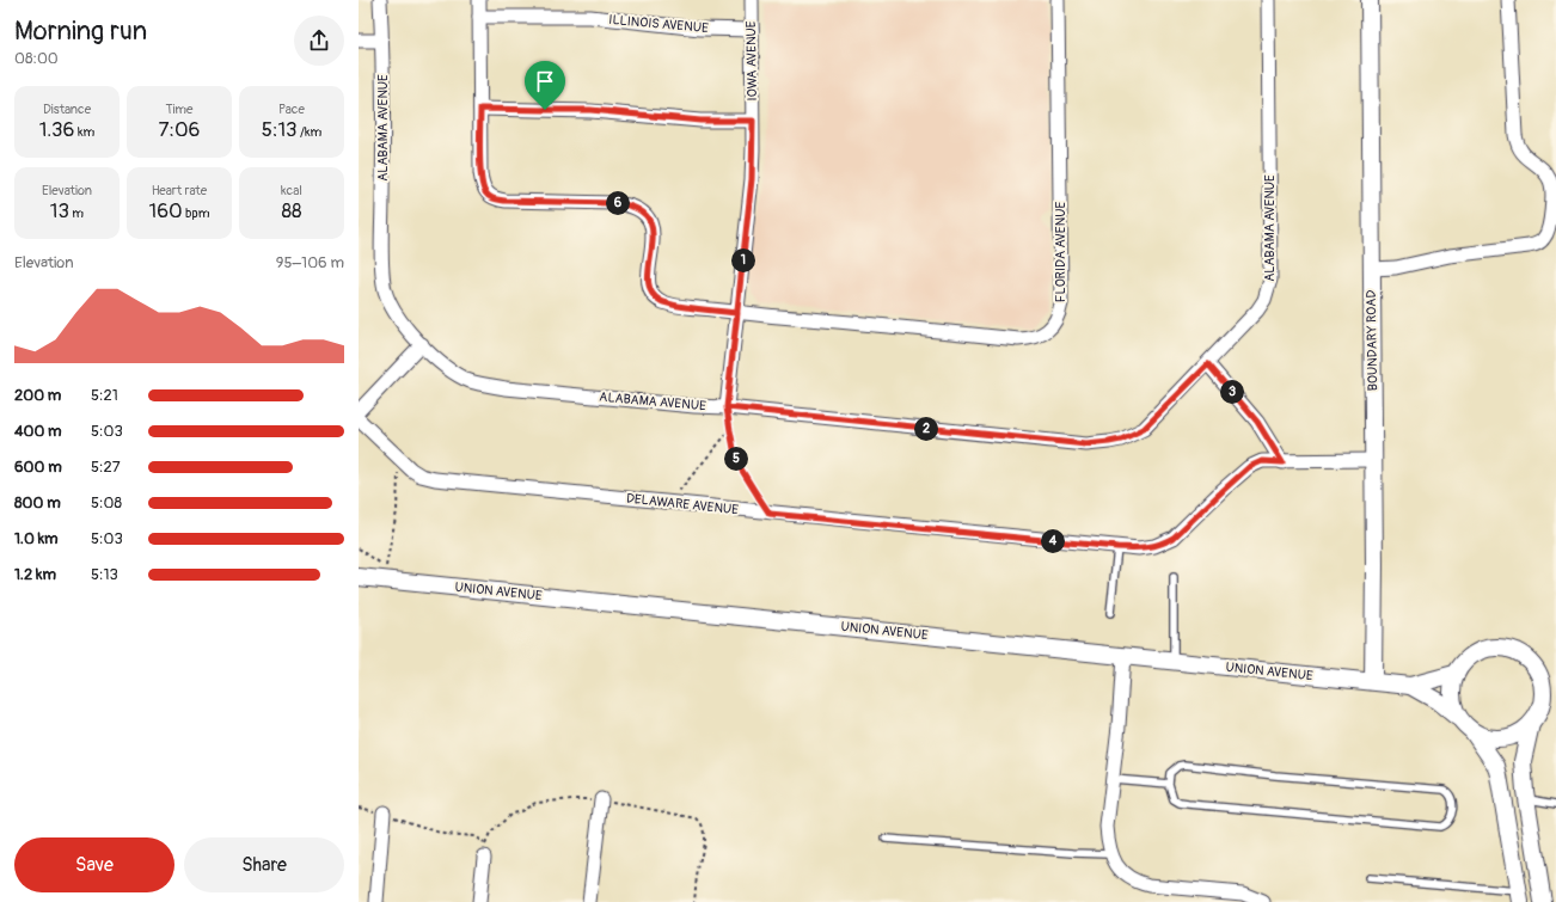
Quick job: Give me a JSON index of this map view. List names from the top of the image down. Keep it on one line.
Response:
{"streets":{"street":["ILLINOIS AVENUE","IOWA AVENUE","ALABAMA AVENUE","FLORIDA AVENUE","BOUNDARY ROAD","DELAWARE AVENUE","UNION AVENUE"]},"crossings":[["ILLINOIS AVENUE","IOWA AVENUE"],["IOWA AVENUE","ALABAMA AVENUE"],["IOWA AVENUE","FLORIDA AVENUE"],["BOUNDARY ROAD","DELAWARE AVENUE"],["BOUNDARY ROAD","UNION AVENUE"]],"page":{"heading":["Morning run","08:00"],"stats":[["Distance","1.36 km"],["Time","7:06"],["Pace","5:13 /km"],["Elevation","13 m"],["Heart rate","160 bpm"],["kcal","88"]],"pins":["6","1","3","2","5","4"],"chart":["Elevation","95–106 m"],"list":[{"name":"200 m","note":"5:21"},{"name":"400 m","note":"5:03"},{"name":"600 m","note":"5:27"},{"name":"800 m","note":"5:08"},{"name":"1.0 km","note":"5:03"},{"name":"1.2 km","note":"5:13"}],"buttons":["Save","Share"]}}
